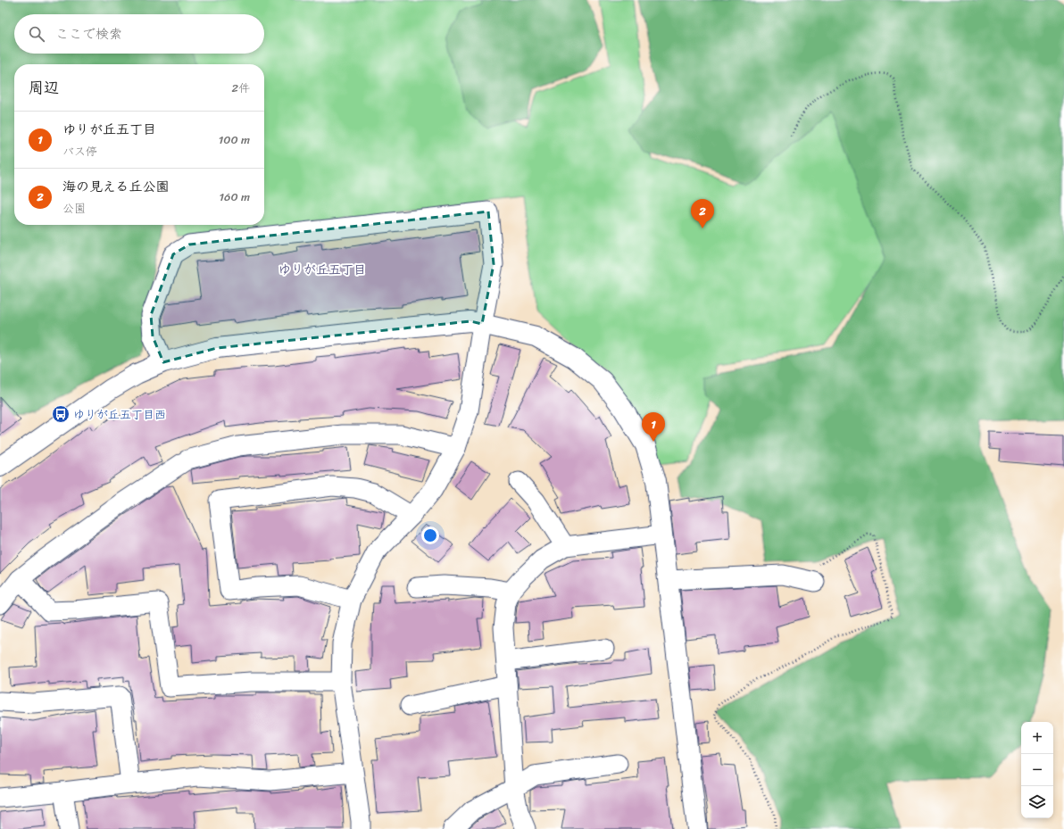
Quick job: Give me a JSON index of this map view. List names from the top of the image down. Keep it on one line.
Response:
{"districts":["ゆりが丘五丁目"],"places":{"bus stop":["ゆりが丘五丁目西"]},"page":{"search":"ここで検索","heading":["周辺","2件"],"list":[{"mark":"1","name":"ゆりが丘五丁目","note":"バス停","value":"100 m"},{"mark":"2","name":"海の見える丘公園","note":"公園","value":"160 m"}],"pins":["2","1"],"map_buttons":["+","−"]}}
